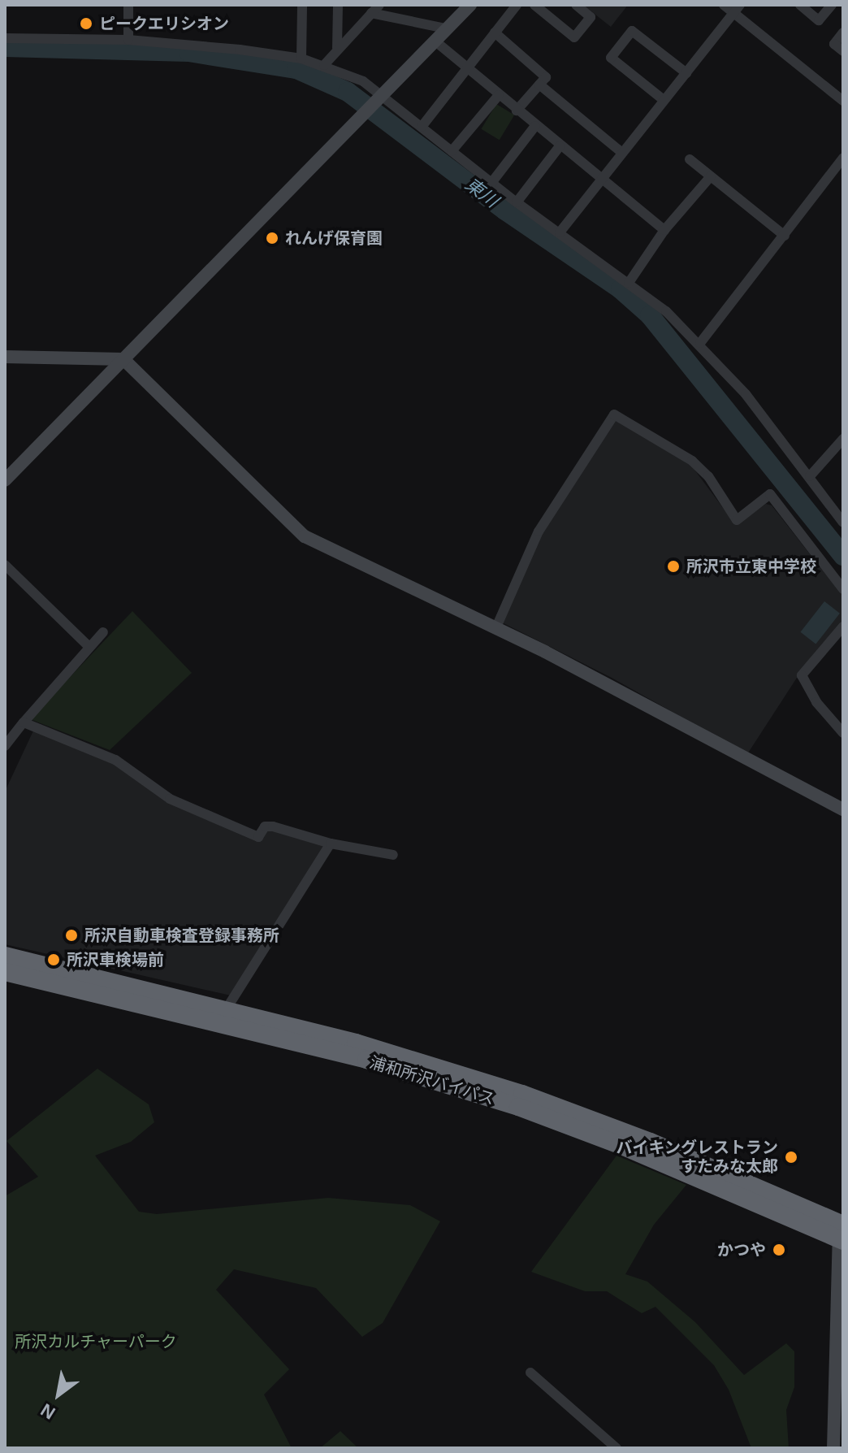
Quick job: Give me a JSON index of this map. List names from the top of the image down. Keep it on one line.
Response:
{"streets":{"highway":["浦和所沢バイパス"]},"water":["東川"],"parks":["所沢カルチャーパーク"],"places":["ピークエリシオン","れんげ保育園","所沢市立東中学校","所沢自動車検査登録事務所","所沢車検場前","バイキングレストラン すたみな太郎","かつや"],"north":"bottom left"}
